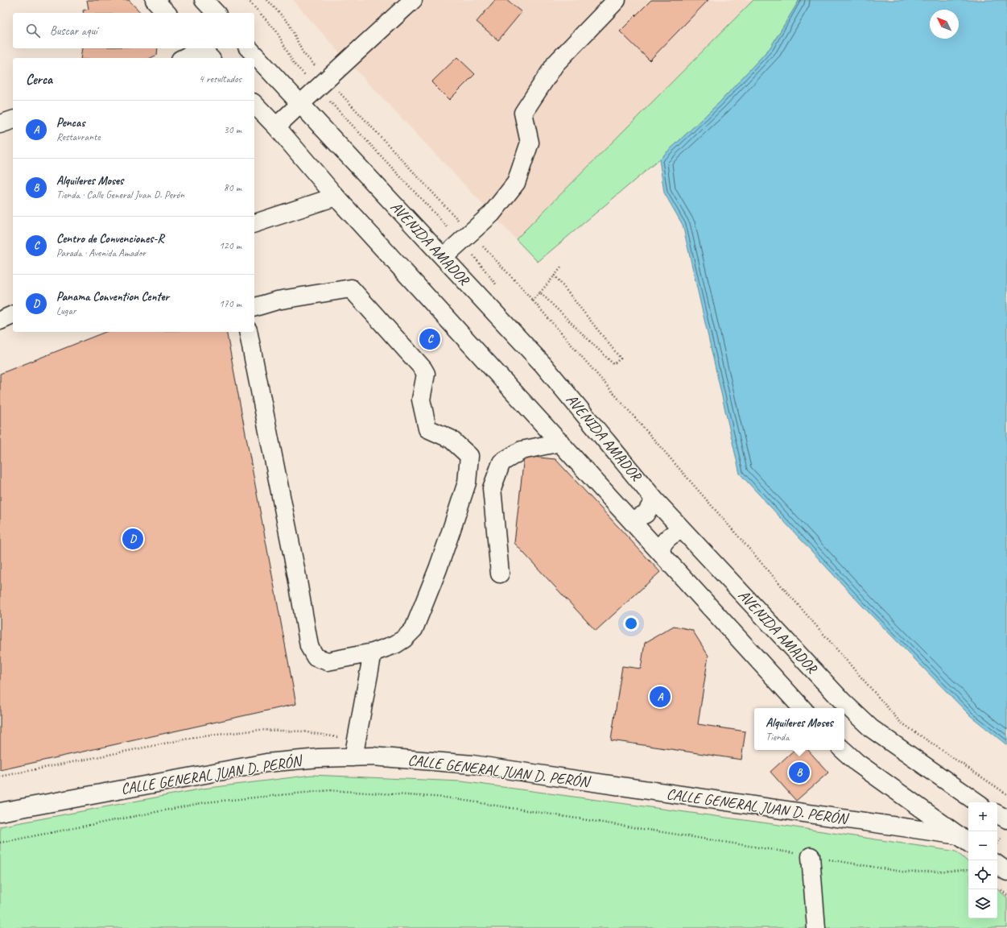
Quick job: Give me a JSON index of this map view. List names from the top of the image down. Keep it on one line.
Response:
{"streets":{"main road":["AVENIDA AMADOR","CALLE GENERAL JUAN D. PERÓN"]},"north":"top left","page":{"search":"Buscar aquí","heading":["Cerca","4 resultados"],"list":[{"mark":"A","name":"Pencas","note":"Restaurante","value":"30 m"},{"mark":"B","name":"Alquileres Moses","note":"Tienda · Calle General Juan D. Perón","value":"80 m"},{"mark":"C","name":"Centro de Convenciones-R","note":"Parada · Avenida Amador","value":"120 m"},{"mark":"D","name":"Panama Convention Center","note":"Lugar","value":"170 m"}],"pins":["C","D","A","B"],"popup":["Alquileres Moses","Tienda"],"map_buttons":["+","−"]}}
